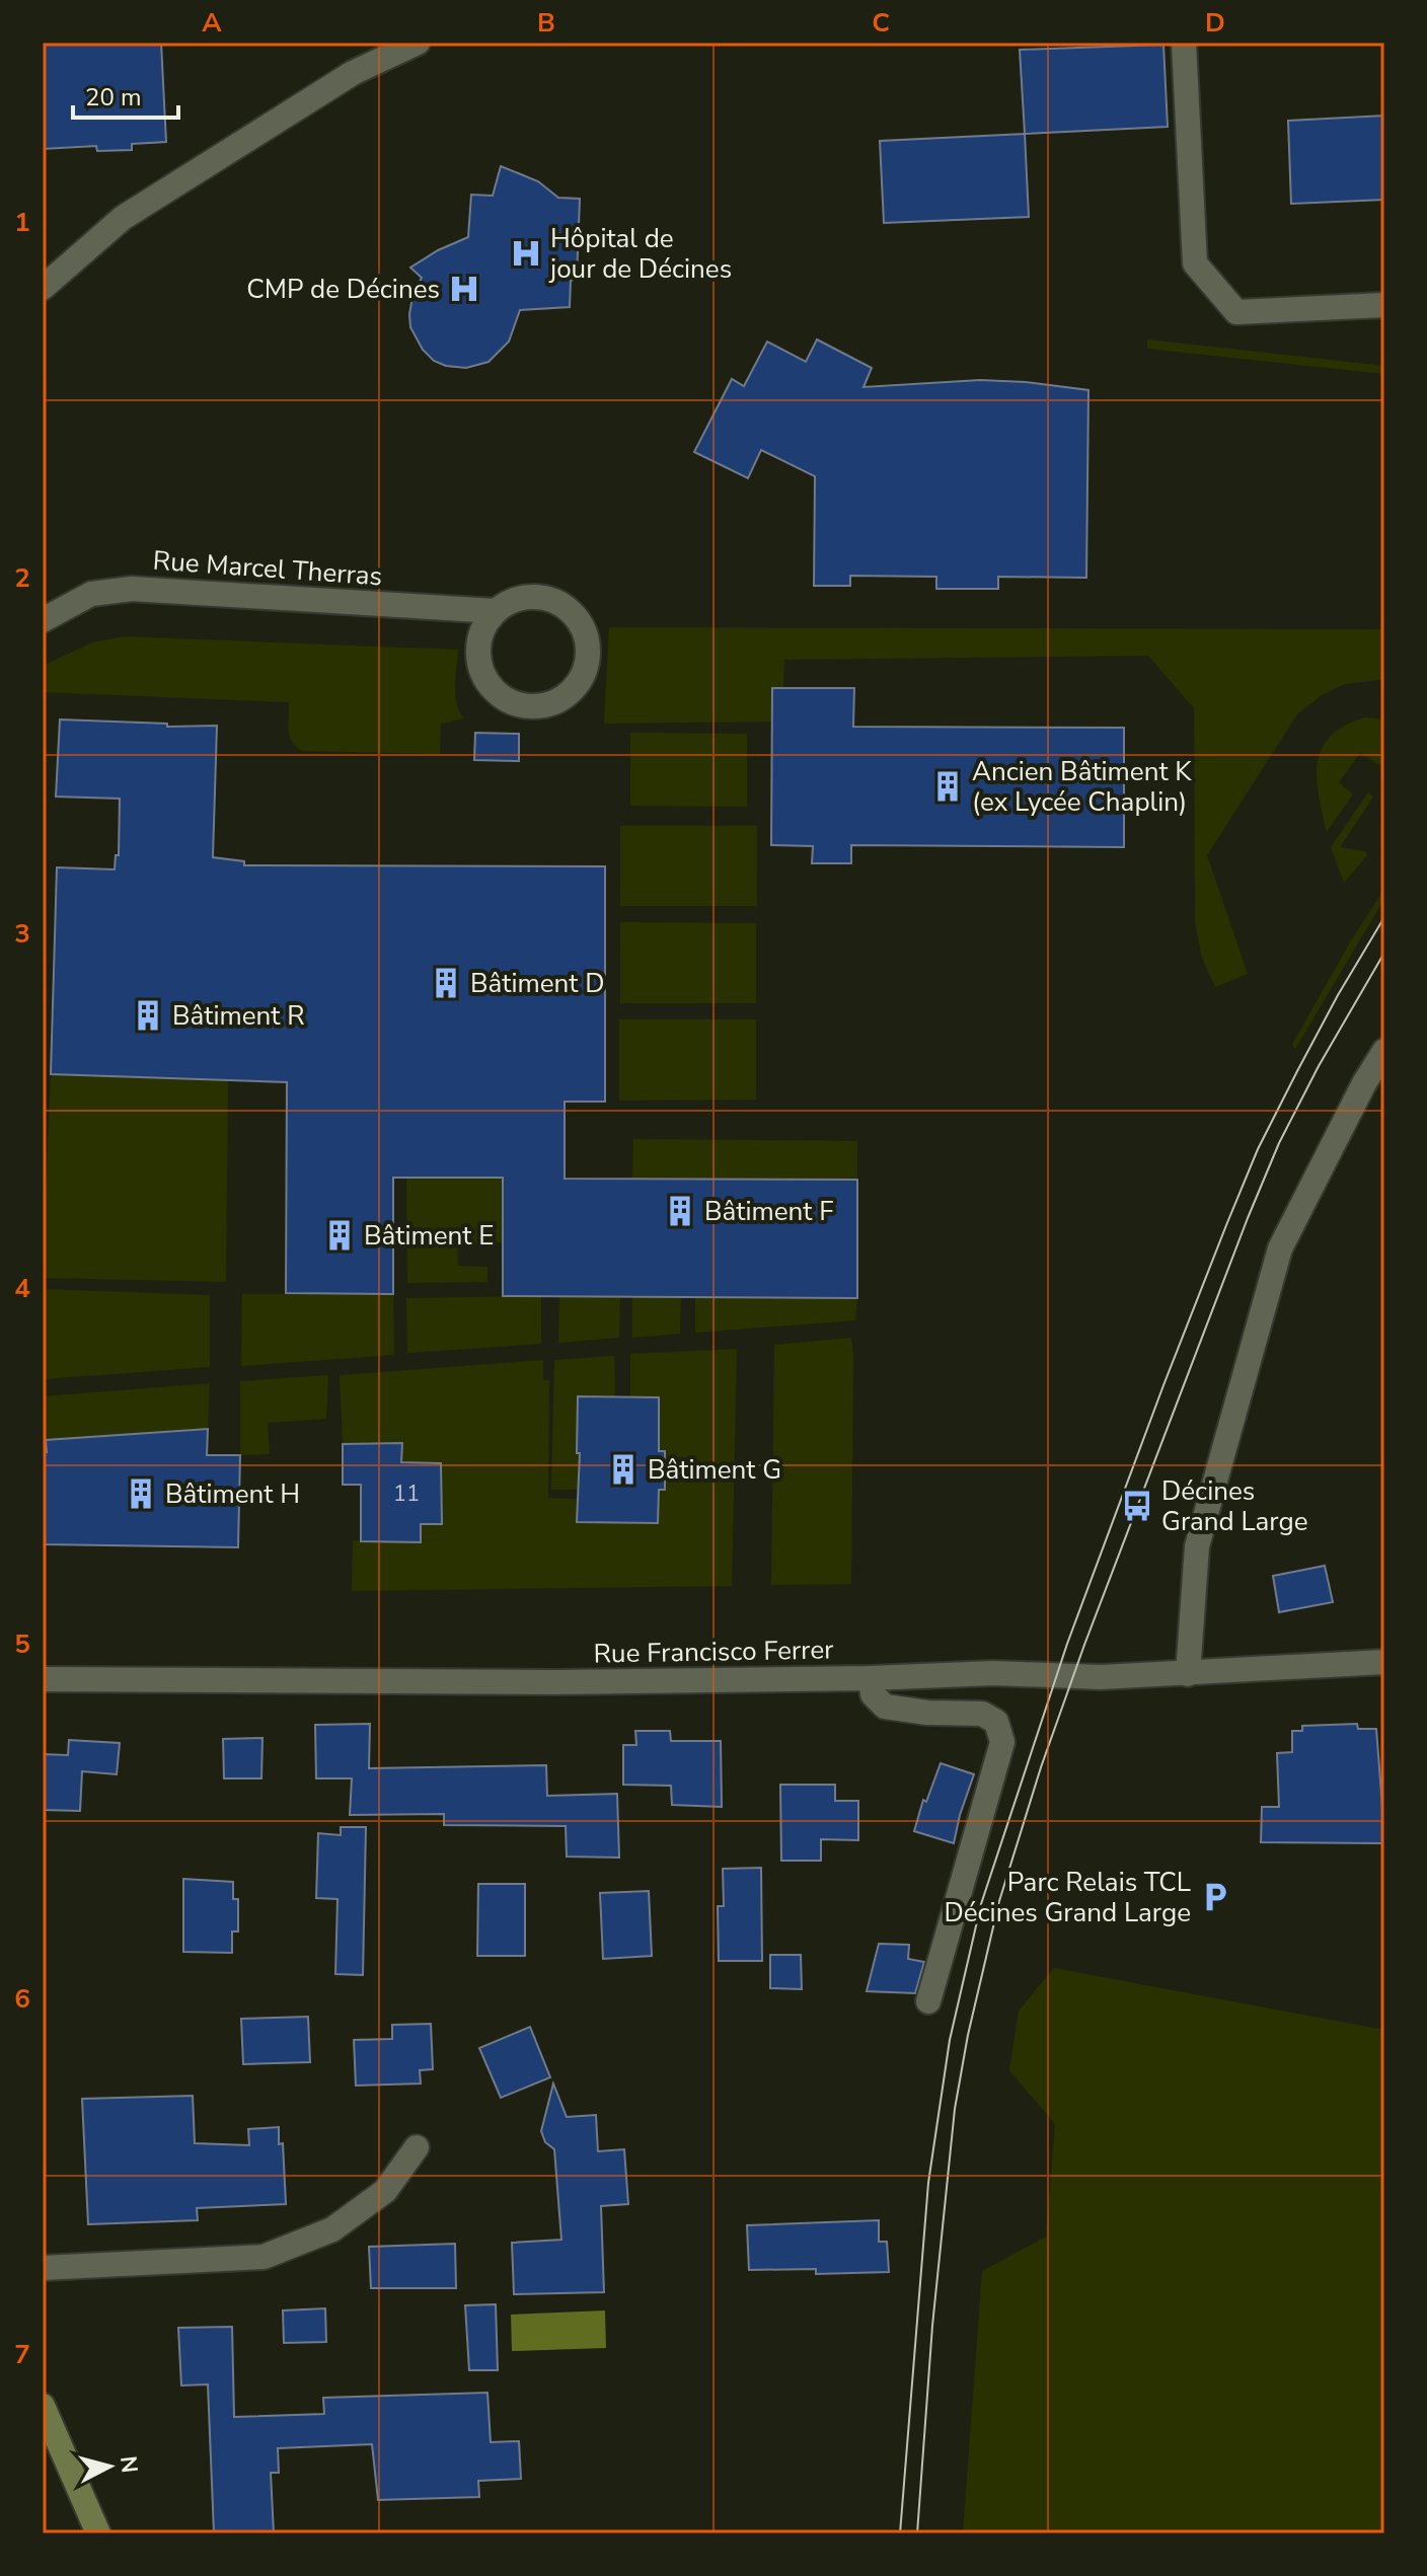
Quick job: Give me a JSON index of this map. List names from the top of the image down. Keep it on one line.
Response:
{"streets":{"street":["Rue Marcel Therras","Rue Francisco Ferrer"]},"places":{"hospital":["Hôpital de jour de Décines","CMP de Décines"],"building":["Ancien Bâtiment K (ex Lycée Chaplin)","Bâtiment D","Bâtiment R","Bâtiment F","Bâtiment E","Bâtiment G","Bâtiment H"],"bus stop":["Décines Grand Large"],"parking":["Parc Relais TCL Décines Grand Large"]},"house_numbers":["11"],"scale_bar":"20 m","north":"right","grid":{"columns":["A","B","C","D"],"rows":["1","2","3","4","5","6","7"]}}
